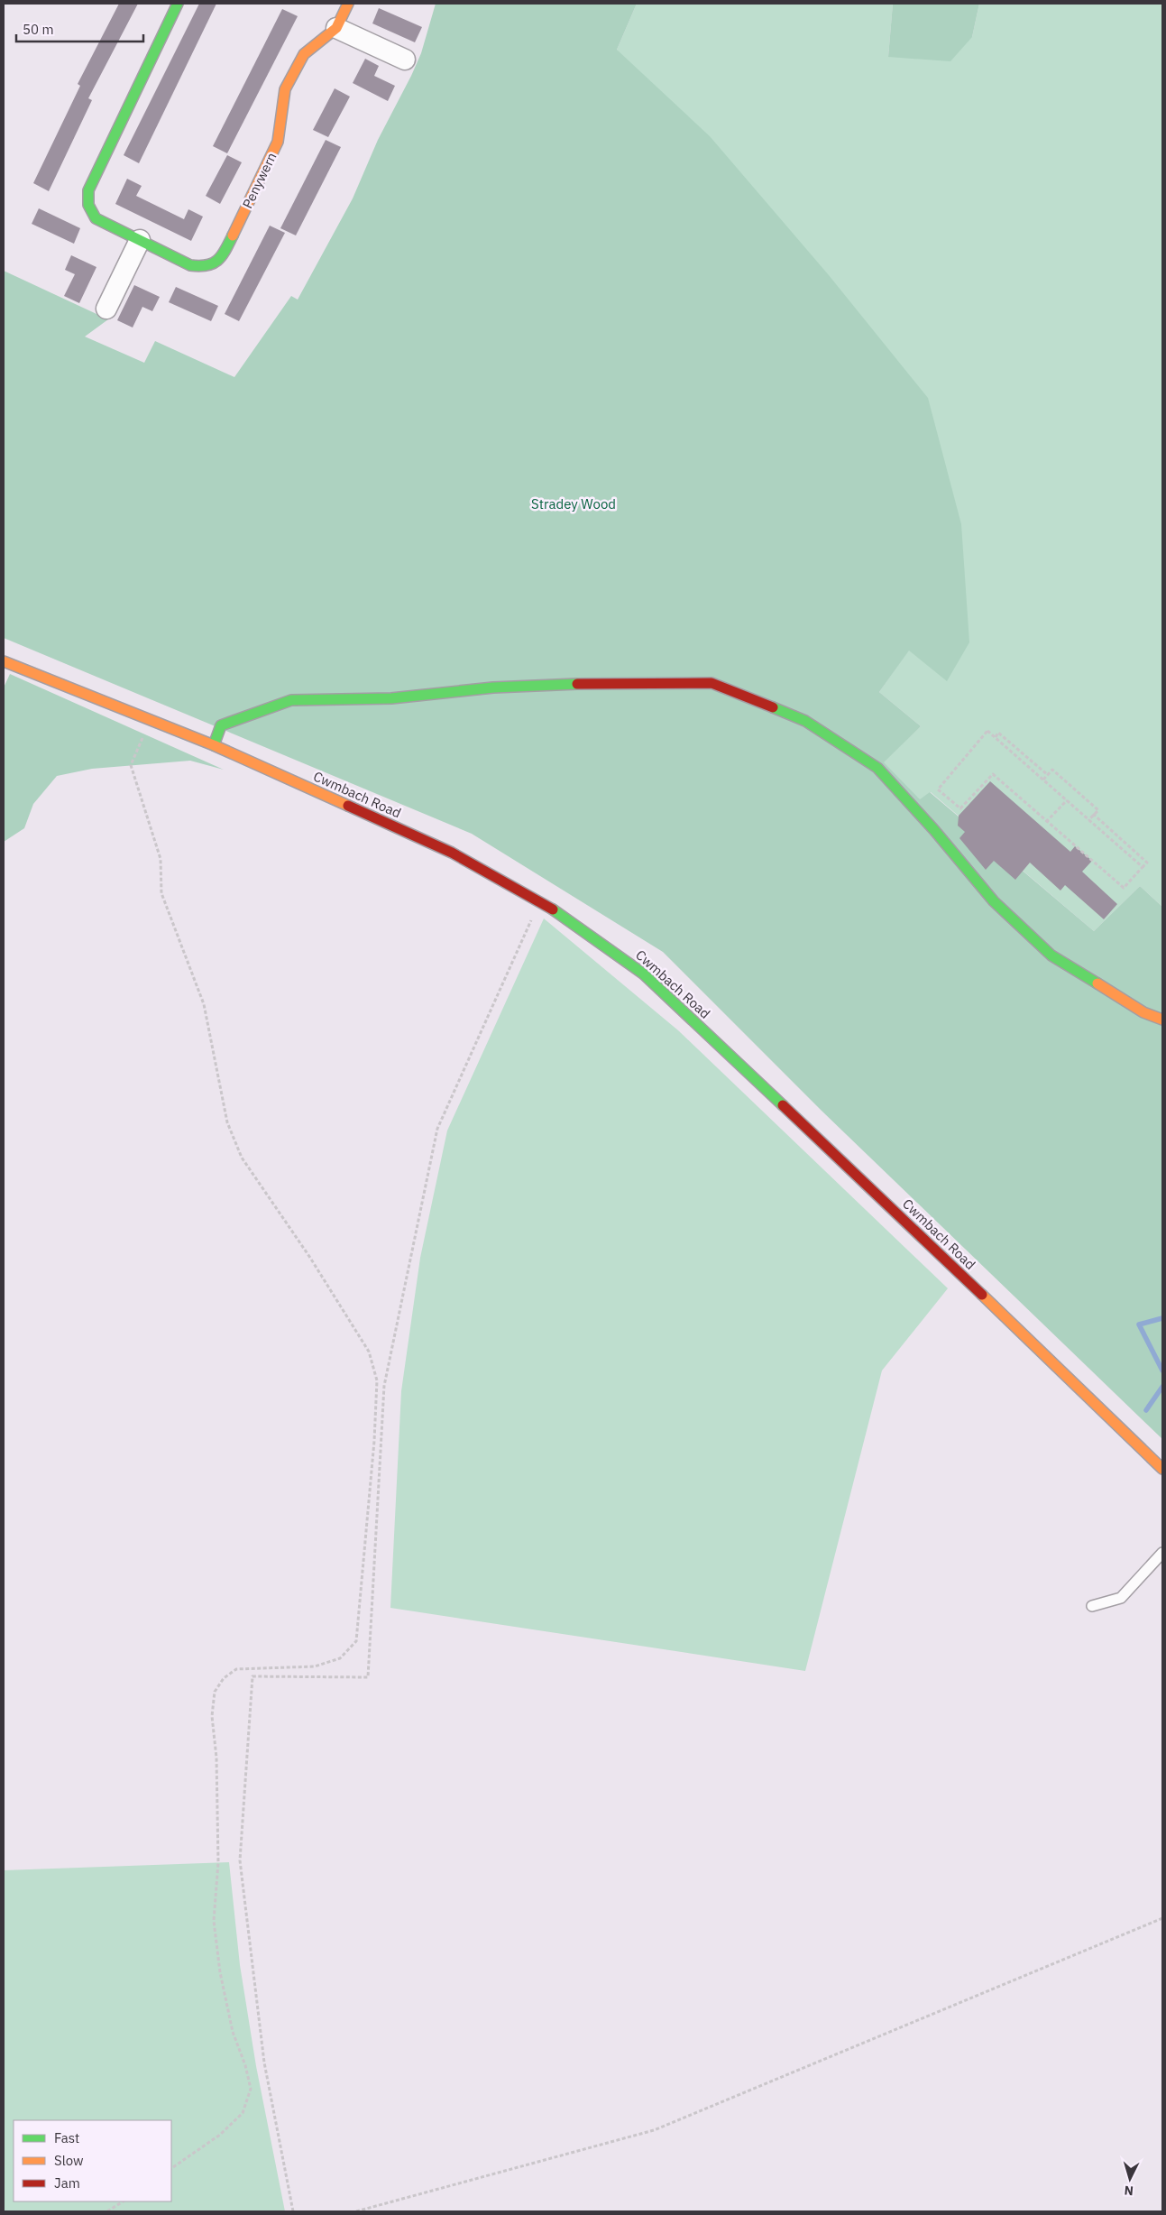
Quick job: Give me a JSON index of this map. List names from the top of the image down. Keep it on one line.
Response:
{"streets":{"street":["Penywern","Cwmbach Road"]},"parks":["Stradey Wood"],"legend":["Fast","Slow","Jam"],"scale_bar":"50 m","north":"bottom"}
